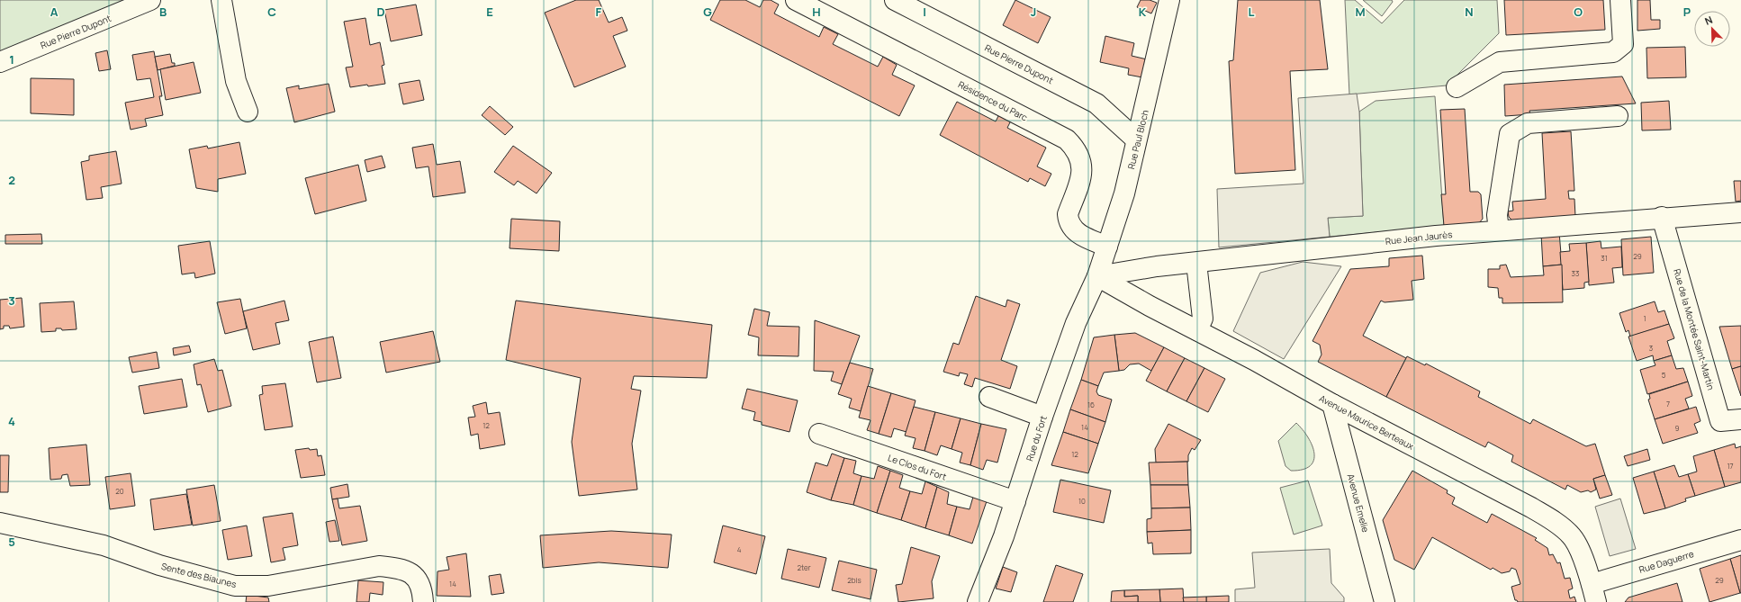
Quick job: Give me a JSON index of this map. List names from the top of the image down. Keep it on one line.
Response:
{"streets":{"street":["Rue Pierre Dupont","Résidence du Parc","Rue Paul Bloch","Rue Jean Jaurès","Rue de la Montée Saint-Martin","Avenue Maurice Berteaux","Rue du Fort","Le Clos du Fort","Avenue Emelie","Rue Daguerre","Sente des Biaunes"]},"crossings":[["Rue Pierre Dupont","Rue Paul Bloch"],["Résidence du Parc","Rue Paul Bloch"],["Rue Paul Bloch","Rue Jean Jaurès"],["Rue Paul Bloch","Avenue Maurice Berteaux"],["Rue Paul Bloch","Rue du Fort"],["Rue Jean Jaurès","Rue de la Montée Saint-Martin"],["Rue Jean Jaurès","Avenue Maurice Berteaux"],["Rue Jean Jaurès","Rue du Fort"],["Avenue Maurice Berteaux","Rue du Fort"],["Avenue Maurice Berteaux","Avenue Emelie"],["Avenue Maurice Berteaux","Rue Daguerre"],["Rue du Fort","Le Clos du Fort"]],"house_numbers":["29","31","33","1","3","5","7","16","12","14","9","12","17","20","10","4","2ter","2bis","29","14"],"north":"top left","grid":{"columns":["A","B","C","D","E","F","G","H","I","J","K","L","M","N","O","P"],"rows":["1","2","3","4","5"]}}
